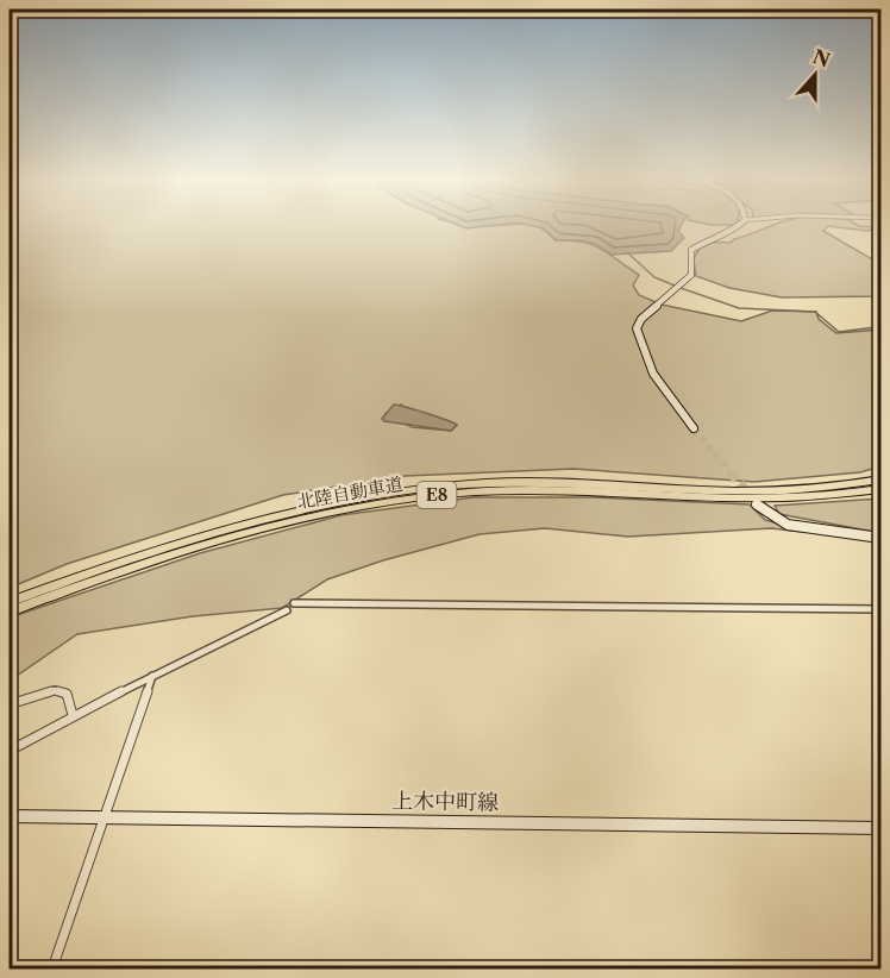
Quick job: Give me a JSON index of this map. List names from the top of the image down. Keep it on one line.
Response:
{"streets":{"highway":["北陸自動車道","E8"],"main road":["上木中町線"]},"north":"top"}
